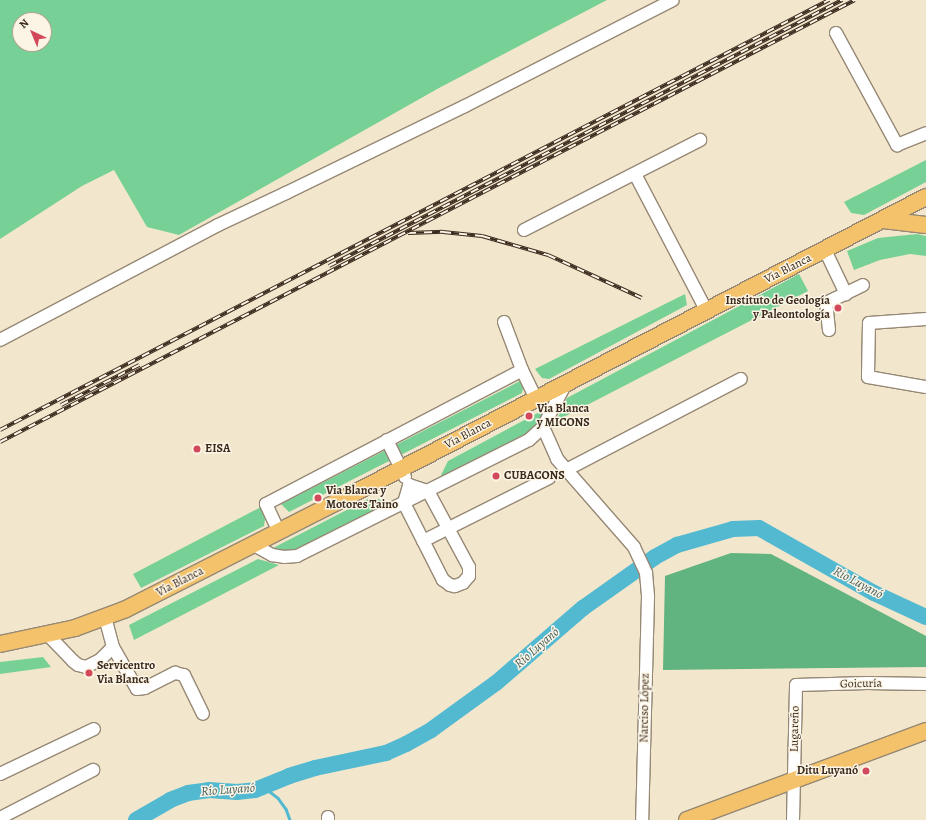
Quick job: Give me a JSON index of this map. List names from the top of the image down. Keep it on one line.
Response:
{"streets":{"main road":["Vía Blanca"],"street":["Goicuría","Narciso López","Lugareño"]},"crossings":[["Goicuría","Lugareño"]],"water":["Río Luyanó"],"places":["Instituto de Geología y Paleontología","Via Blanca y MICONS","EISA","CUBACONS","Via Blanca y Motores Taino","Servicentro Via Blanca","Ditu Luyanó"],"north":"top left"}
